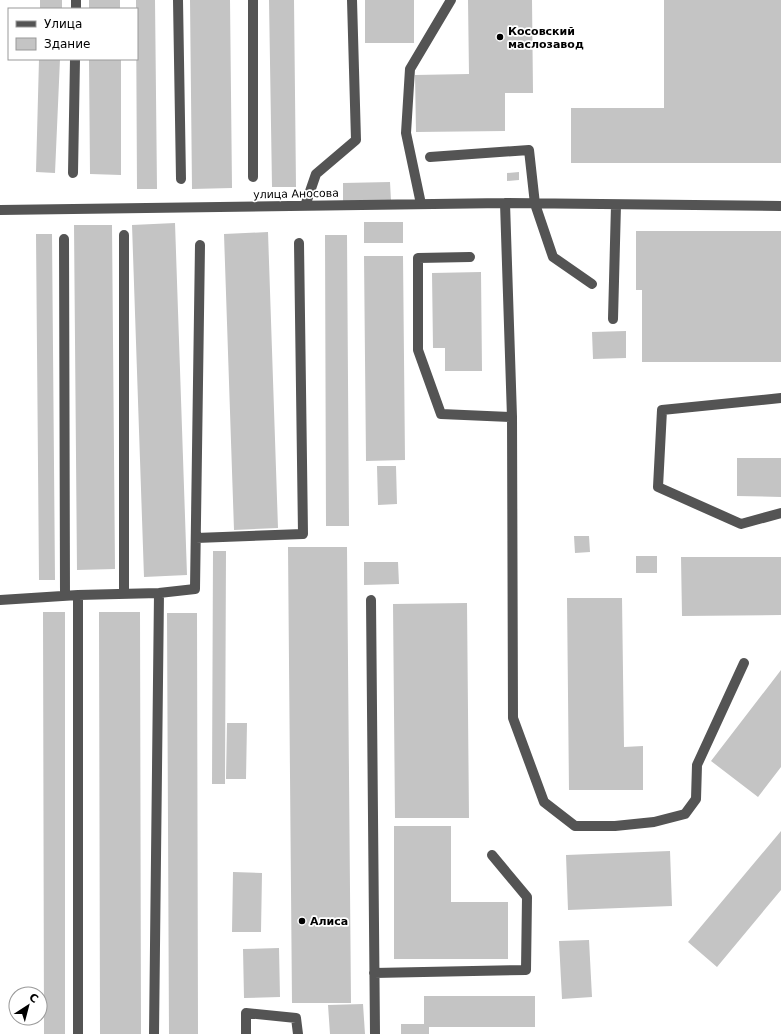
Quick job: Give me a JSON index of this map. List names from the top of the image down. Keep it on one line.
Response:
{"streets":{"street":["улица Аносова"]},"places":["Косовский маслозавод","Алиса"],"legend":["Улица","Здание"],"north":"top right"}
